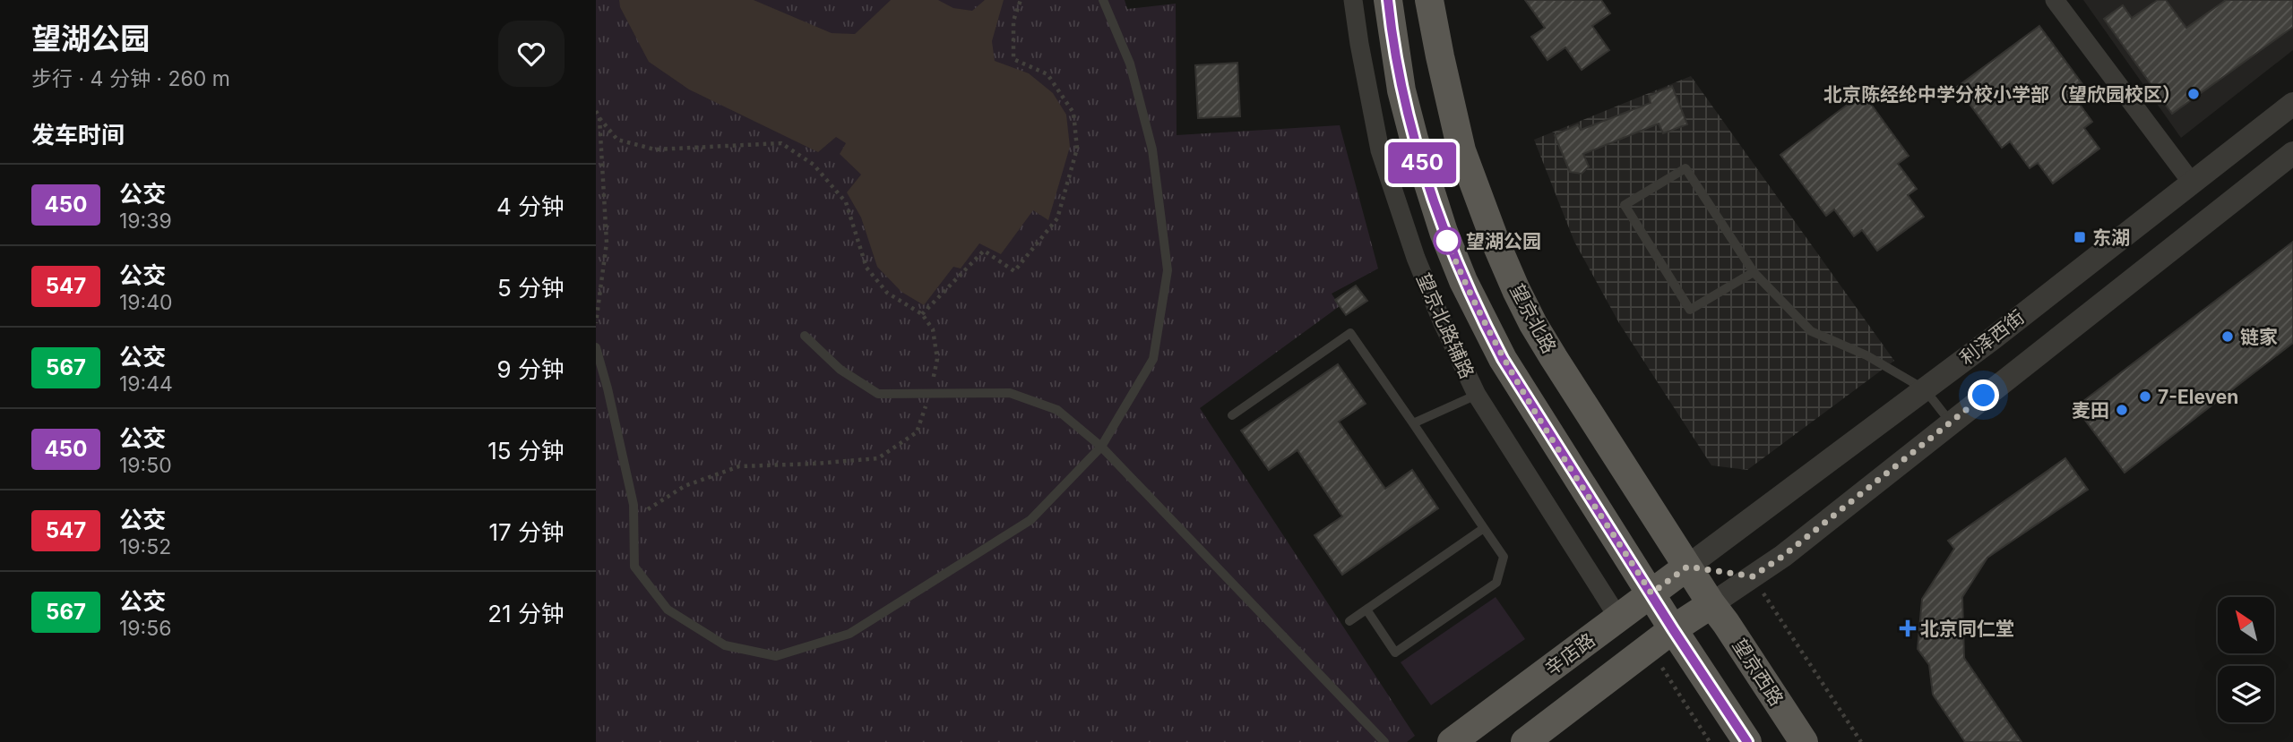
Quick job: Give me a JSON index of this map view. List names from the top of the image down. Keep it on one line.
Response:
{"streets":{"main road":["望京北路","辛店路","望京西路"],"street":["望京北路辅路","利泽西街"]},"crossings":[["望京北路","利泽西街"],["望京北路","辛店路"],["望京北路","望京西路"],["望京北路辅路","辛店路"],["利泽西街","辛店路"]],"places":{"other":["北京陈经纶中学分校小学部（望欣园校区）","望湖公园","链家","7-Eleven","麦田"],"transit":["东湖"],"health":["北京同仁堂"]},"lines":["bus line 450"],"north":"top left","page":{"heading":[["望湖公园","步行 · 4 分钟 · 260 m"],"发车时间"],"on_map":"450","list":[{"mark":"450","name":"公交","note":"19:39","value":"4 分钟"},{"mark":"547","name":"公交","note":"19:40","value":"5 分钟"},{"mark":"567","name":"公交","note":"19:44","value":"9 分钟"},{"mark":"450","name":"公交","note":"19:50","value":"15 分钟"},{"mark":"547","name":"公交","note":"19:52","value":"17 分钟"},{"mark":"567","name":"公交","note":"19:56","value":"21 分钟"}]}}
